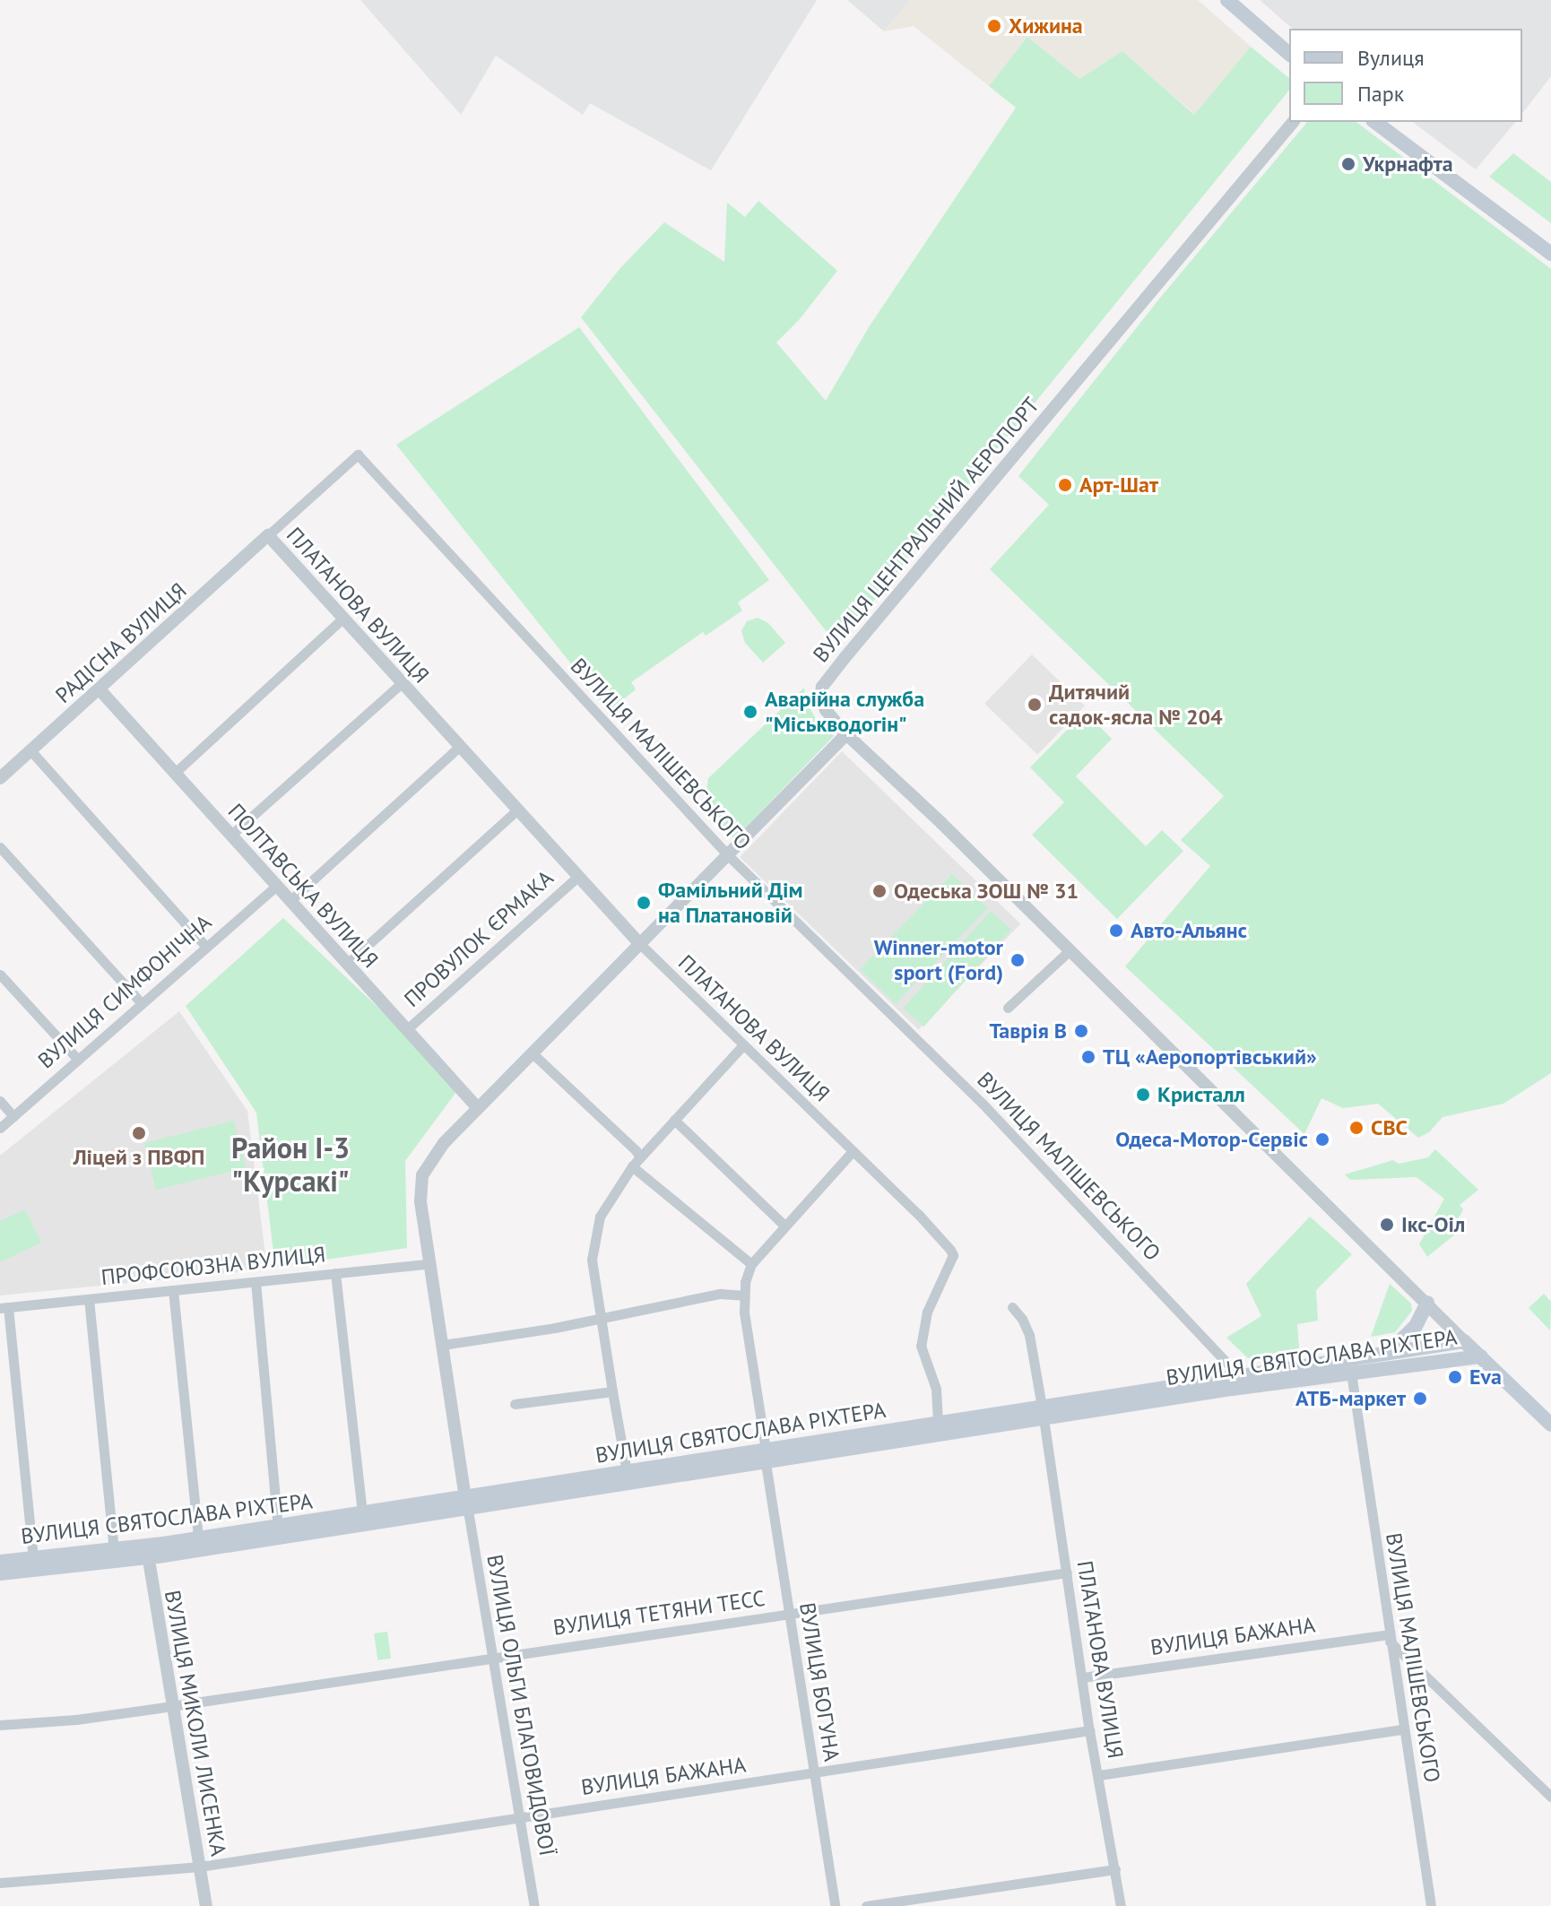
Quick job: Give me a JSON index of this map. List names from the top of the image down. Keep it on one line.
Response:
{"streets":{"main road":["ВУЛИЦЯ СВЯТОСЛАВА РІХТЕРА"],"street":["ВУЛИЦЯ ЦЕНТРАЛЬНИЙ АЕРОПОРТ","ПЛАТАНОВА ВУЛИЦЯ","РАДІСНА ВУЛИЦЯ","ВУЛИЦЯ МАЛІШЕВСЬКОГО","ПОЛТАВСЬКА ВУЛИЦЯ","ПРОВУЛОК ЄРМАКА","ВУЛИЦЯ СИМФОНІЧНА","ПРОФСОЮЗНА ВУЛИЦЯ","ВУЛИЦЯ ТЕТЯНИ ТЕСС","ВУЛИЦЯ БАЖАНА","ВУЛИЦЯ БОГУНА","ВУЛИЦЯ ОЛЬГИ БЛАГОВИДОВОЇ","ВУЛИЦЯ МИКОЛИ ЛИСЕНКА"]},"crossings":[["ВУЛИЦЯ ЦЕНТРАЛЬНИЙ АЕРОПОРТ","ВУЛИЦЯ СВЯТОСЛАВА РІХТЕРА"],["ВУЛИЦЯ ЦЕНТРАЛЬНИЙ АЕРОПОРТ","ВУЛИЦЯ ОЛЬГИ БЛАГОВИДОВОЇ"],["ПЛАТАНОВА ВУЛИЦЯ","РАДІСНА ВУЛИЦЯ"],["ПЛАТАНОВА ВУЛИЦЯ","ВУЛИЦЯ МАЛІШЕВСЬКОГО"],["ПЛАТАНОВА ВУЛИЦЯ","ПРОВУЛОК ЄРМАКА"],["ПЛАТАНОВА ВУЛИЦЯ","ВУЛИЦЯ СВЯТОСЛАВА РІХТЕРА"],["ПЛАТАНОВА ВУЛИЦЯ","ВУЛИЦЯ ТЕТЯНИ ТЕСС"],["ПЛАТАНОВА ВУЛИЦЯ","ВУЛИЦЯ БАЖАНА"],["ПЛАТАНОВА ВУЛИЦЯ","ВУЛИЦЯ ОЛЬГИ БЛАГОВИДОВОЇ"],["РАДІСНА ВУЛИЦЯ","ВУЛИЦЯ МАЛІШЕВСЬКОГО"],["РАДІСНА ВУЛИЦЯ","ПОЛТАВСЬКА ВУЛИЦЯ"],["ВУЛИЦЯ МАЛІШЕВСЬКОГО","ВУЛИЦЯ СВЯТОСЛАВА РІХТЕРА"],["ВУЛИЦЯ МАЛІШЕВСЬКОГО","ВУЛИЦЯ БАЖАНА"],["ВУЛИЦЯ МАЛІШЕВСЬКОГО","ВУЛИЦЯ ОЛЬГИ БЛАГОВИДОВОЇ"],["ПОЛТАВСЬКА ВУЛИЦЯ","ПРОВУЛОК ЄРМАКА"],["ПОЛТАВСЬКА ВУЛИЦЯ","ВУЛИЦЯ СИМФОНІЧНА"],["ПОЛТАВСЬКА ВУЛИЦЯ","ВУЛИЦЯ ОЛЬГИ БЛАГОВИДОВОЇ"],["ПРОФСОЮЗНА ВУЛИЦЯ","ВУЛИЦЯ ОЛЬГИ БЛАГОВИДОВОЇ"],["ВУЛИЦЯ СВЯТОСЛАВА РІХТЕРА","ВУЛИЦЯ БОГУНА"],["ВУЛИЦЯ СВЯТОСЛАВА РІХТЕРА","ВУЛИЦЯ ОЛЬГИ БЛАГОВИДОВОЇ"],["ВУЛИЦЯ СВЯТОСЛАВА РІХТЕРА","ВУЛИЦЯ МИКОЛИ ЛИСЕНКА"],["ВУЛИЦЯ ТЕТЯНИ ТЕСС","ВУЛИЦЯ БОГУНА"],["ВУЛИЦЯ ТЕТЯНИ ТЕСС","ВУЛИЦЯ ОЛЬГИ БЛАГОВИДОВОЇ"],["ВУЛИЦЯ ТЕТЯНИ ТЕСС","ВУЛИЦЯ МИКОЛИ ЛИСЕНКА"],["ВУЛИЦЯ БАЖАНА","ВУЛИЦЯ БОГУНА"],["ВУЛИЦЯ БАЖАНА","ВУЛИЦЯ ОЛЬГИ БЛАГОВИДОВОЇ"],["ВУЛИЦЯ БАЖАНА","ВУЛИЦЯ МИКОЛИ ЛИСЕНКА"]],"districts":["Район І-3 \"Курсакі\""],"places":["Хижина","Укрнафта","Арт-Шат","Дитячий садок-ясла № 204","Аварійна служба \"Міськводогін\"","Одеська ЗОШ № 31","Фамільний Дім на Платановій","Авто-Альянс","Winner-motor sport (Ford)","Таврія В","ТЦ «Аеропортівський»","Кристалл","СВС","Ліцей з ПВФП","Одеса-Мотор-Сервіс","Ікс-Оіл","Eva","АТБ-маркет"],"legend":["Вулиця","Парк"]}
